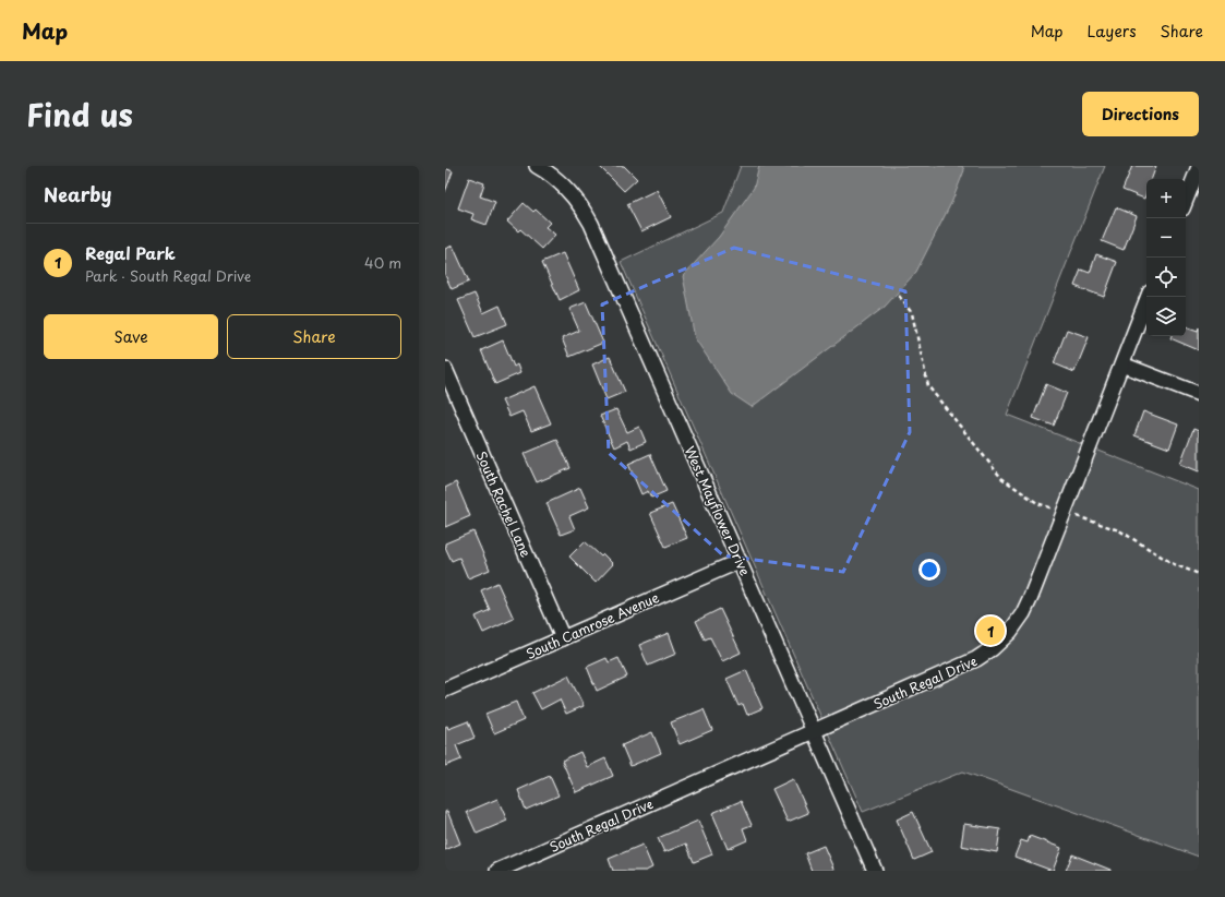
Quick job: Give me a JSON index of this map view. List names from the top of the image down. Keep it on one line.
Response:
{"streets":{"street":["South Rachel Lane","West Mayflower Drive","South Camrose Avenue","South Regal Drive"]},"crossings":[["South Rachel Lane","South Camrose Avenue"],["West Mayflower Drive","South Camrose Avenue"],["West Mayflower Drive","South Regal Drive"]],"page":{"header":"Map","nav":["Map","Layers","Share"],"title":"Find us","buttons":["Directions",["Save","Share"]],"heading":"Nearby","map_buttons":["+","−"],"list":[{"mark":"1","name":"Regal Park","note":"Park · South Regal Drive","value":"40 m"}],"pins":"1"}}
